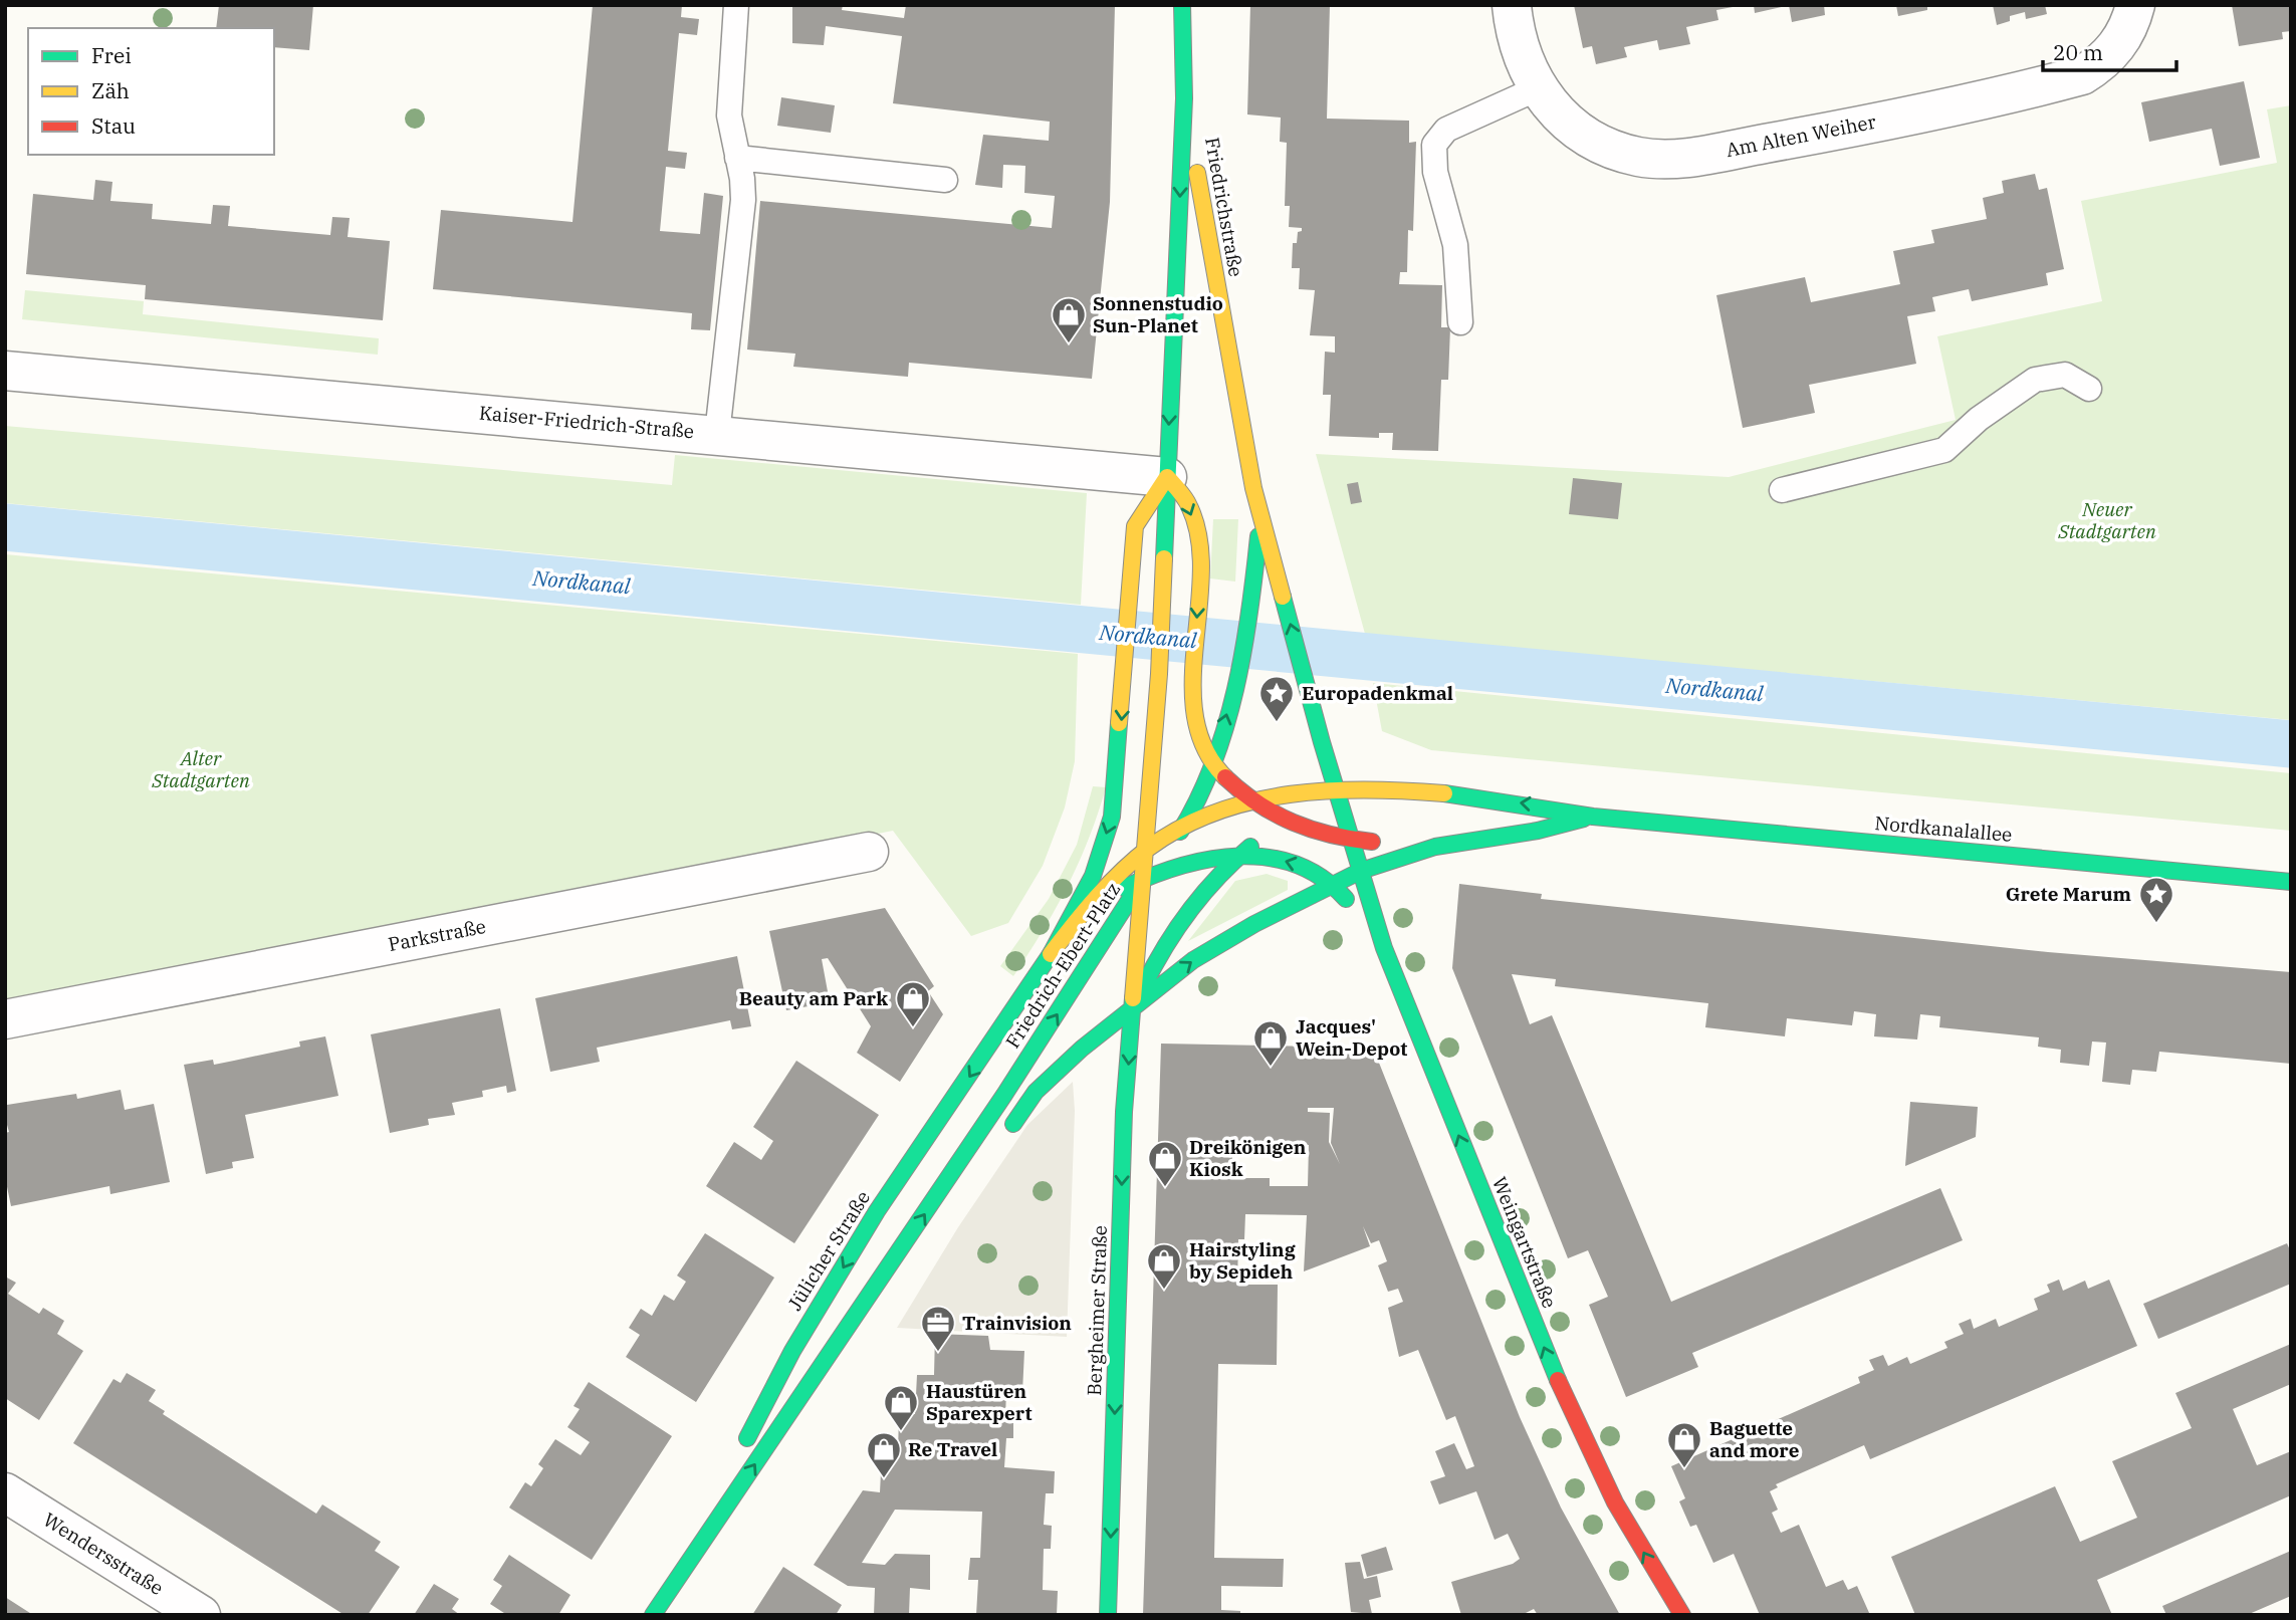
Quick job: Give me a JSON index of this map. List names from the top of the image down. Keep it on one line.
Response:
{"streets":{"main road":["Friedrichstraße","Nordkanalallee","Friedrich-Ebert-Platz","Weingartstraße","Jülicher Straße","Bergheimer Straße"],"street":["Am Alten Weiher","Kaiser-Friedrich-Straße","Parkstraße","Wendersstraße"]},"crossings":[["Friedrichstraße","Kaiser-Friedrich-Straße"],["Friedrichstraße","Friedrich-Ebert-Platz"],["Kaiser-Friedrich-Straße","Friedrich-Ebert-Platz"],["Nordkanalallee","Friedrich-Ebert-Platz"],["Nordkanalallee","Weingartstraße"],["Nordkanalallee","Bergheimer Straße"],["Friedrich-Ebert-Platz","Weingartstraße"],["Friedrich-Ebert-Platz","Jülicher Straße"],["Friedrich-Ebert-Platz","Bergheimer Straße"]],"one_way":["Weingartstraße","Bergheimer Straße"],"water":["Nordkanal"],"parks":["Neuer Stadtgarten","Alter Stadtgarten"],"places":{"shop":["Sonnenstudio Sun-Planet","Beauty am Park","Jacques' Wein-Depot","Dreikönigen Kiosk","Hairstyling by Sepideh","Haustüren Sparexpert","Baguette and more","Re Travel"],"place":["Europadenkmal","Grete Marum"],"office":["Trainvision"]},"legend":["Frei","Zäh","Stau"],"scale_bar":"20 m"}
